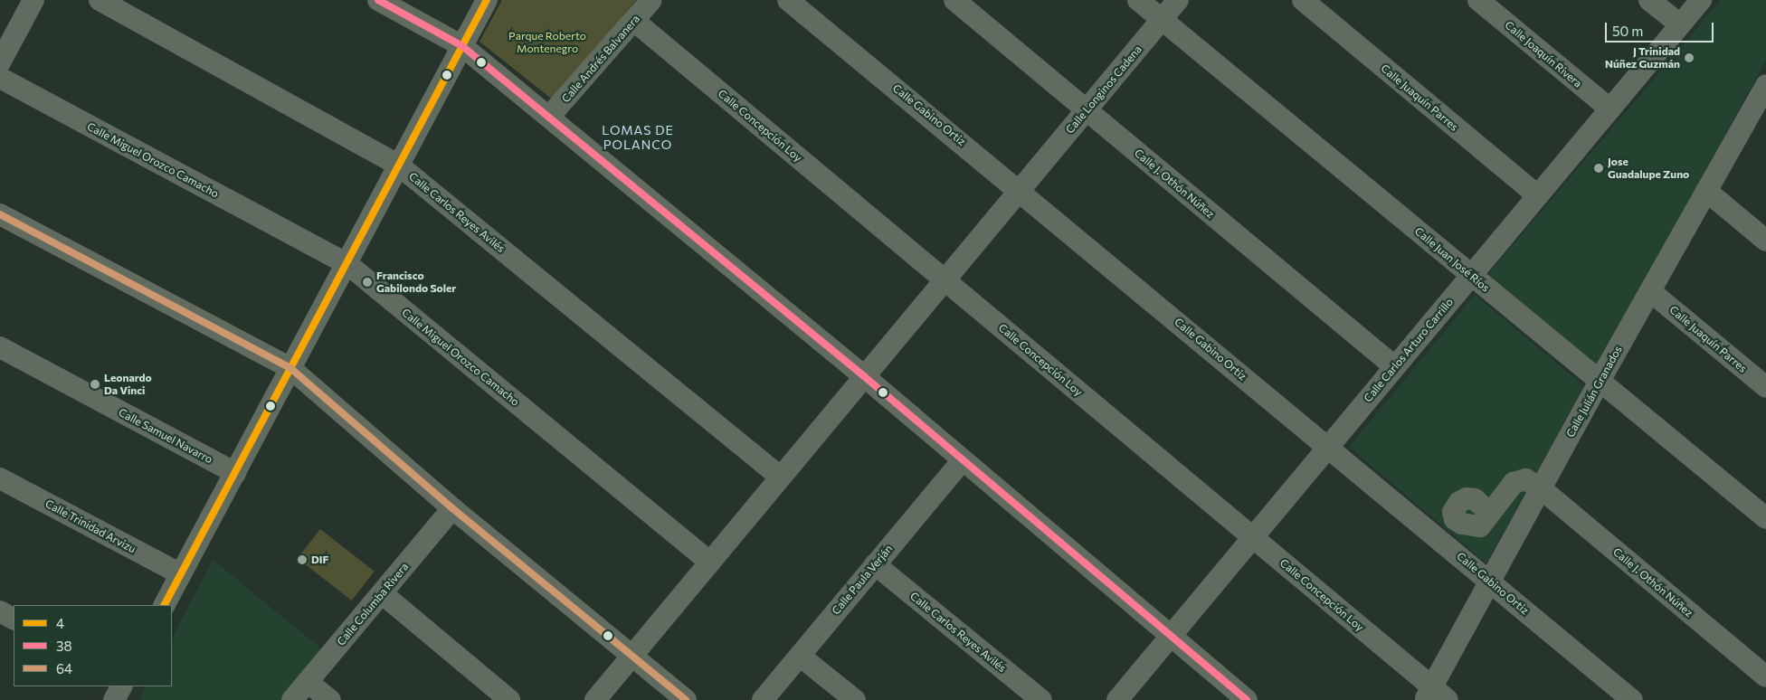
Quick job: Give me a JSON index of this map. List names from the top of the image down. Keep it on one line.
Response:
{"streets":{"street":["Calle Joaquín Rivera","Calle Andrés Balvanera","Calle Longinos Cadena","Calle Juaquín Parres","Calle Gabino Ortiz","Calle Concepción Loy","Calle Miguel Orozco Camacho","Calle J. Othón Núñez","Calle Carlos Reyes Avilés","Calle Juan José Ríos","Calle Carlos Arturo Carrillo","Calle Julián Granados","Calle Samuel Navarro","Calle Trinidad Arvizu","Calle Paula Verján","Calle Columba Rivera"]},"crossings":[["Calle Joaquín Rivera","Calle Carlos Arturo Carrillo"],["Calle Andrés Balvanera","Calle Concepción Loy"],["Calle Longinos Cadena","Calle Gabino Ortiz"],["Calle Longinos Cadena","Calle Concepción Loy"],["Calle Longinos Cadena","Calle Miguel Orozco Camacho"],["Calle Longinos Cadena","Calle J. Othón Núñez"],["Calle Longinos Cadena","Calle Carlos Reyes Avilés"],["Calle Longinos Cadena","Calle Juan José Ríos"],["Calle Juaquín Parres","Calle Carlos Arturo Carrillo"],["Calle Juaquín Parres","Calle Julián Granados"],["Calle Gabino Ortiz","Calle Carlos Arturo Carrillo"],["Calle Gabino Ortiz","Calle Julián Granados"],["Calle Concepción Loy","Calle Carlos Arturo Carrillo"],["Calle Concepción Loy","Calle Julián Granados"],["Calle J. Othón Núñez","Calle Carlos Arturo Carrillo"],["Calle J. Othón Núñez","Calle Julián Granados"],["Calle Carlos Reyes Avilés","Calle Paula Verján"],["Calle Juan José Ríos","Calle Carlos Arturo Carrillo"],["Calle Juan José Ríos","Calle Julián Granados"]],"districts":["LOMAS DE POLANCO"],"parks":["Parque Roberto Montenegro"],"places":["J Trinidad Núñez Guzmán","Jose Guadalupe Zuno","Francisco Gabilondo Soler","Leonardo Da Vinci","DIF"],"lines":["transit line 4","transit line 38","transit line 64"],"legend":["4","38","64"],"scale_bar":"50 m"}
